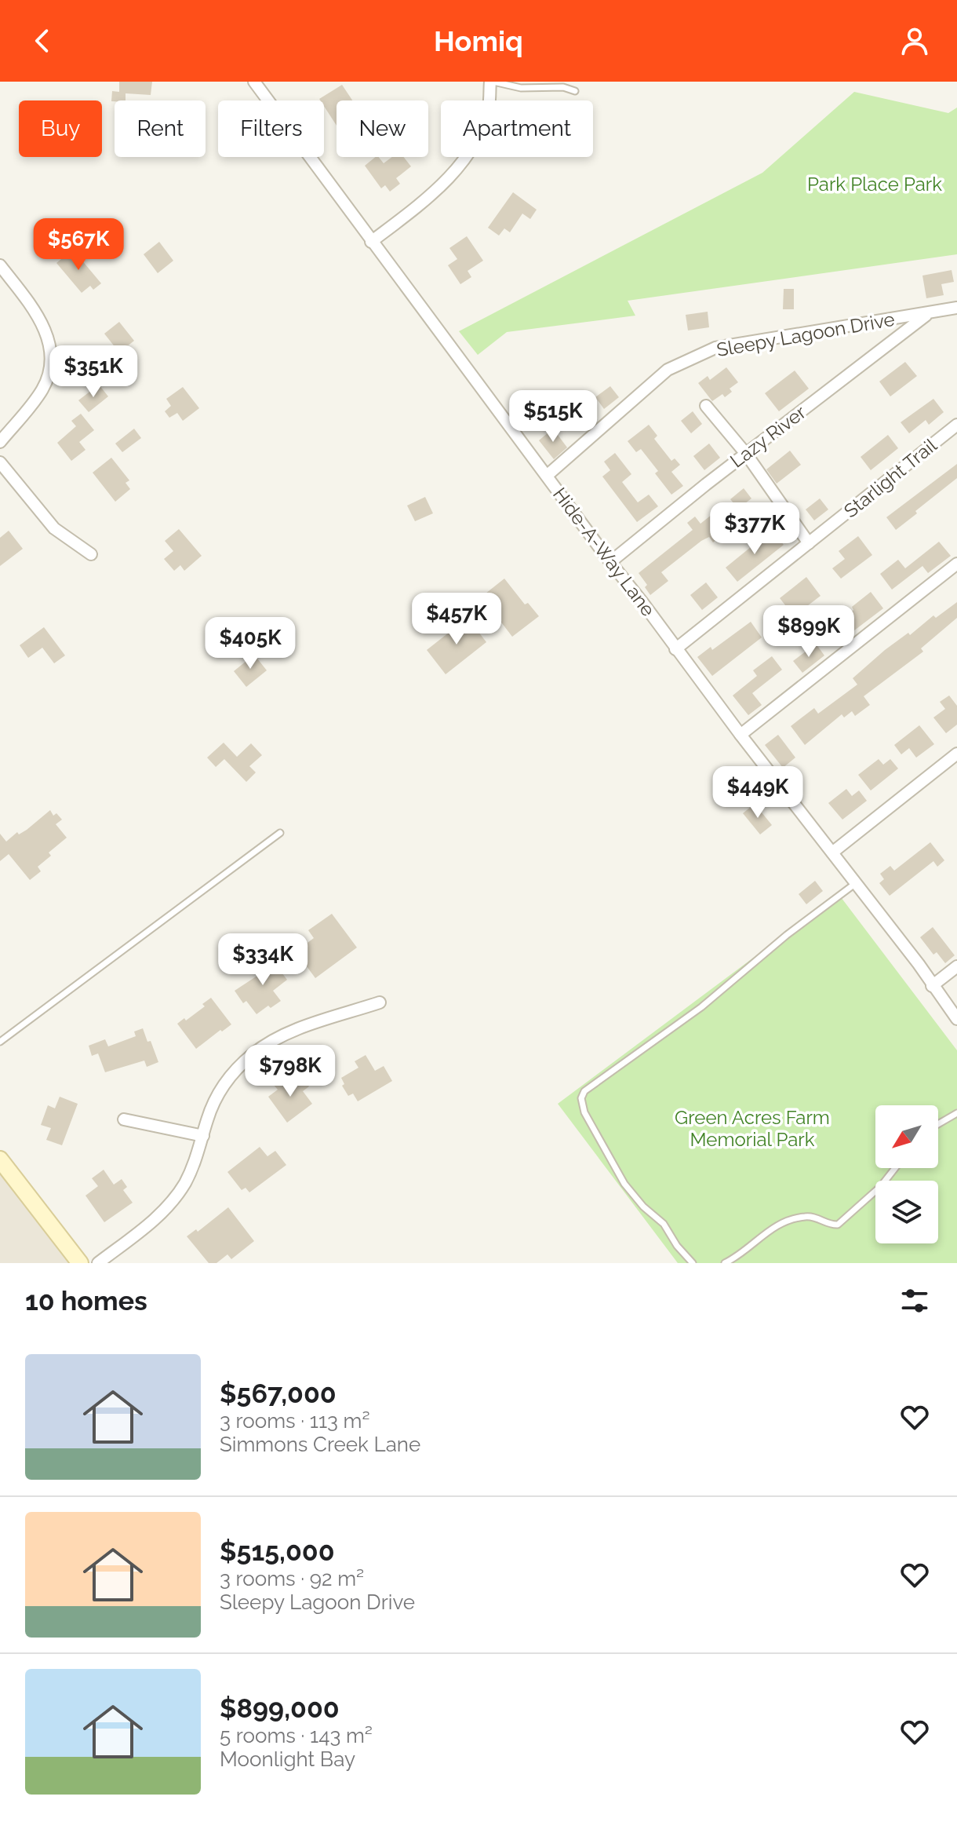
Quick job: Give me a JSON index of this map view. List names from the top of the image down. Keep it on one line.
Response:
{"streets":{"street":["Sleepy Lagoon Drive","Lazy River","Starlight Trail","Hide-A-Way Lane"]},"crossings":[["Sleepy Lagoon Drive","Lazy River"],["Sleepy Lagoon Drive","Hide-A-Way Lane"],["Lazy River","Hide-A-Way Lane"],["Starlight Trail","Hide-A-Way Lane"]],"parks":["Park Place Park","Green Acres Farm Memorial Park"],"north":"bottom left","page":{"header":"Homiq","chip":["Buy","Rent","Filters","New","Apartment"],"price":["$567K","$351K","$515K","$377K","$457K","$899K","$405K","$449K","$334K","$798K"],"heading":"10 homes","list":[{"name":"$567,000","note":"3 rooms · 113 m² · Simmons Creek Lane"},{"name":"$515,000","note":"3 rooms · 92 m² · Sleepy Lagoon Drive"},{"name":"$899,000","note":"5 rooms · 143 m² · Moonlight Bay"}]}}
